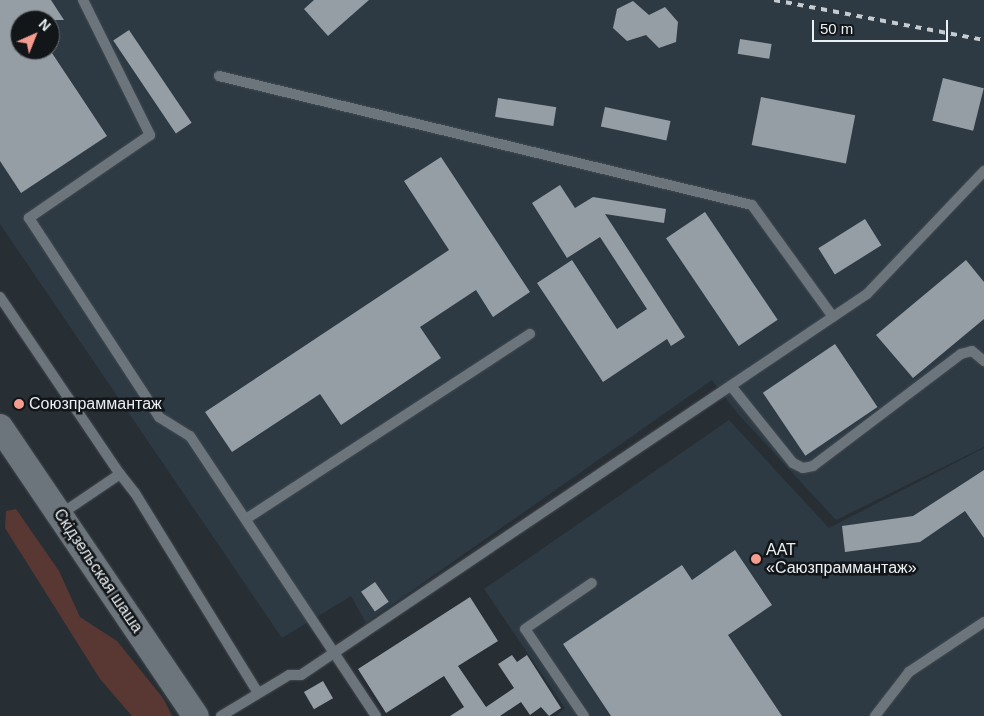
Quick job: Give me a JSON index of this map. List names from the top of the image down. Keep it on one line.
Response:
{"streets":{"street":["Скідзельская шаша"]},"places":["Союзпраммантаж","ААТ «Саюзпраммантаж»"],"scale_bar":"50 m","north":"top right"}
